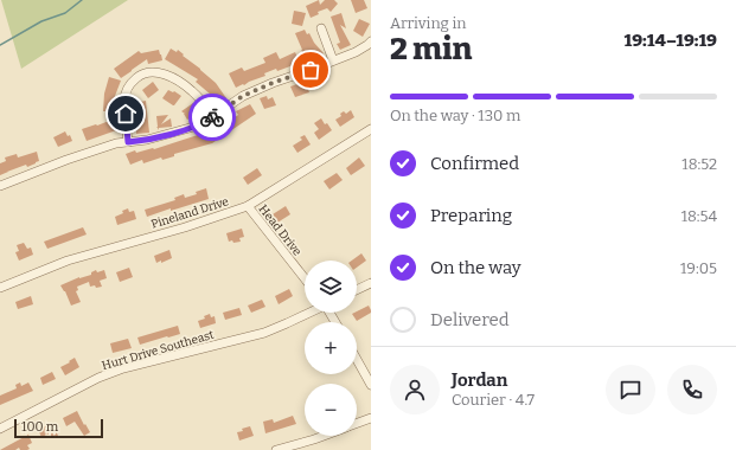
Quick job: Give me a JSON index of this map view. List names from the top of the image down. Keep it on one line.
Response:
{"streets":{"street":["Pineland Drive","Head Drive","Hurt Drive Southeast"]},"crossings":[["Pineland Drive","Head Drive"]],"scale_bar":"100 m","page":{"heading":["2 min","Arriving in","19:14–19:19"],"panel":["Jordan","Courier · 4.7"],"bar":"On the way · 130 m","list":[["Confirmed","18:52"],["Preparing","18:54"],["On the way","19:05"],"Delivered"],"map_buttons":["+","−"],"scale":"100 m"}}
